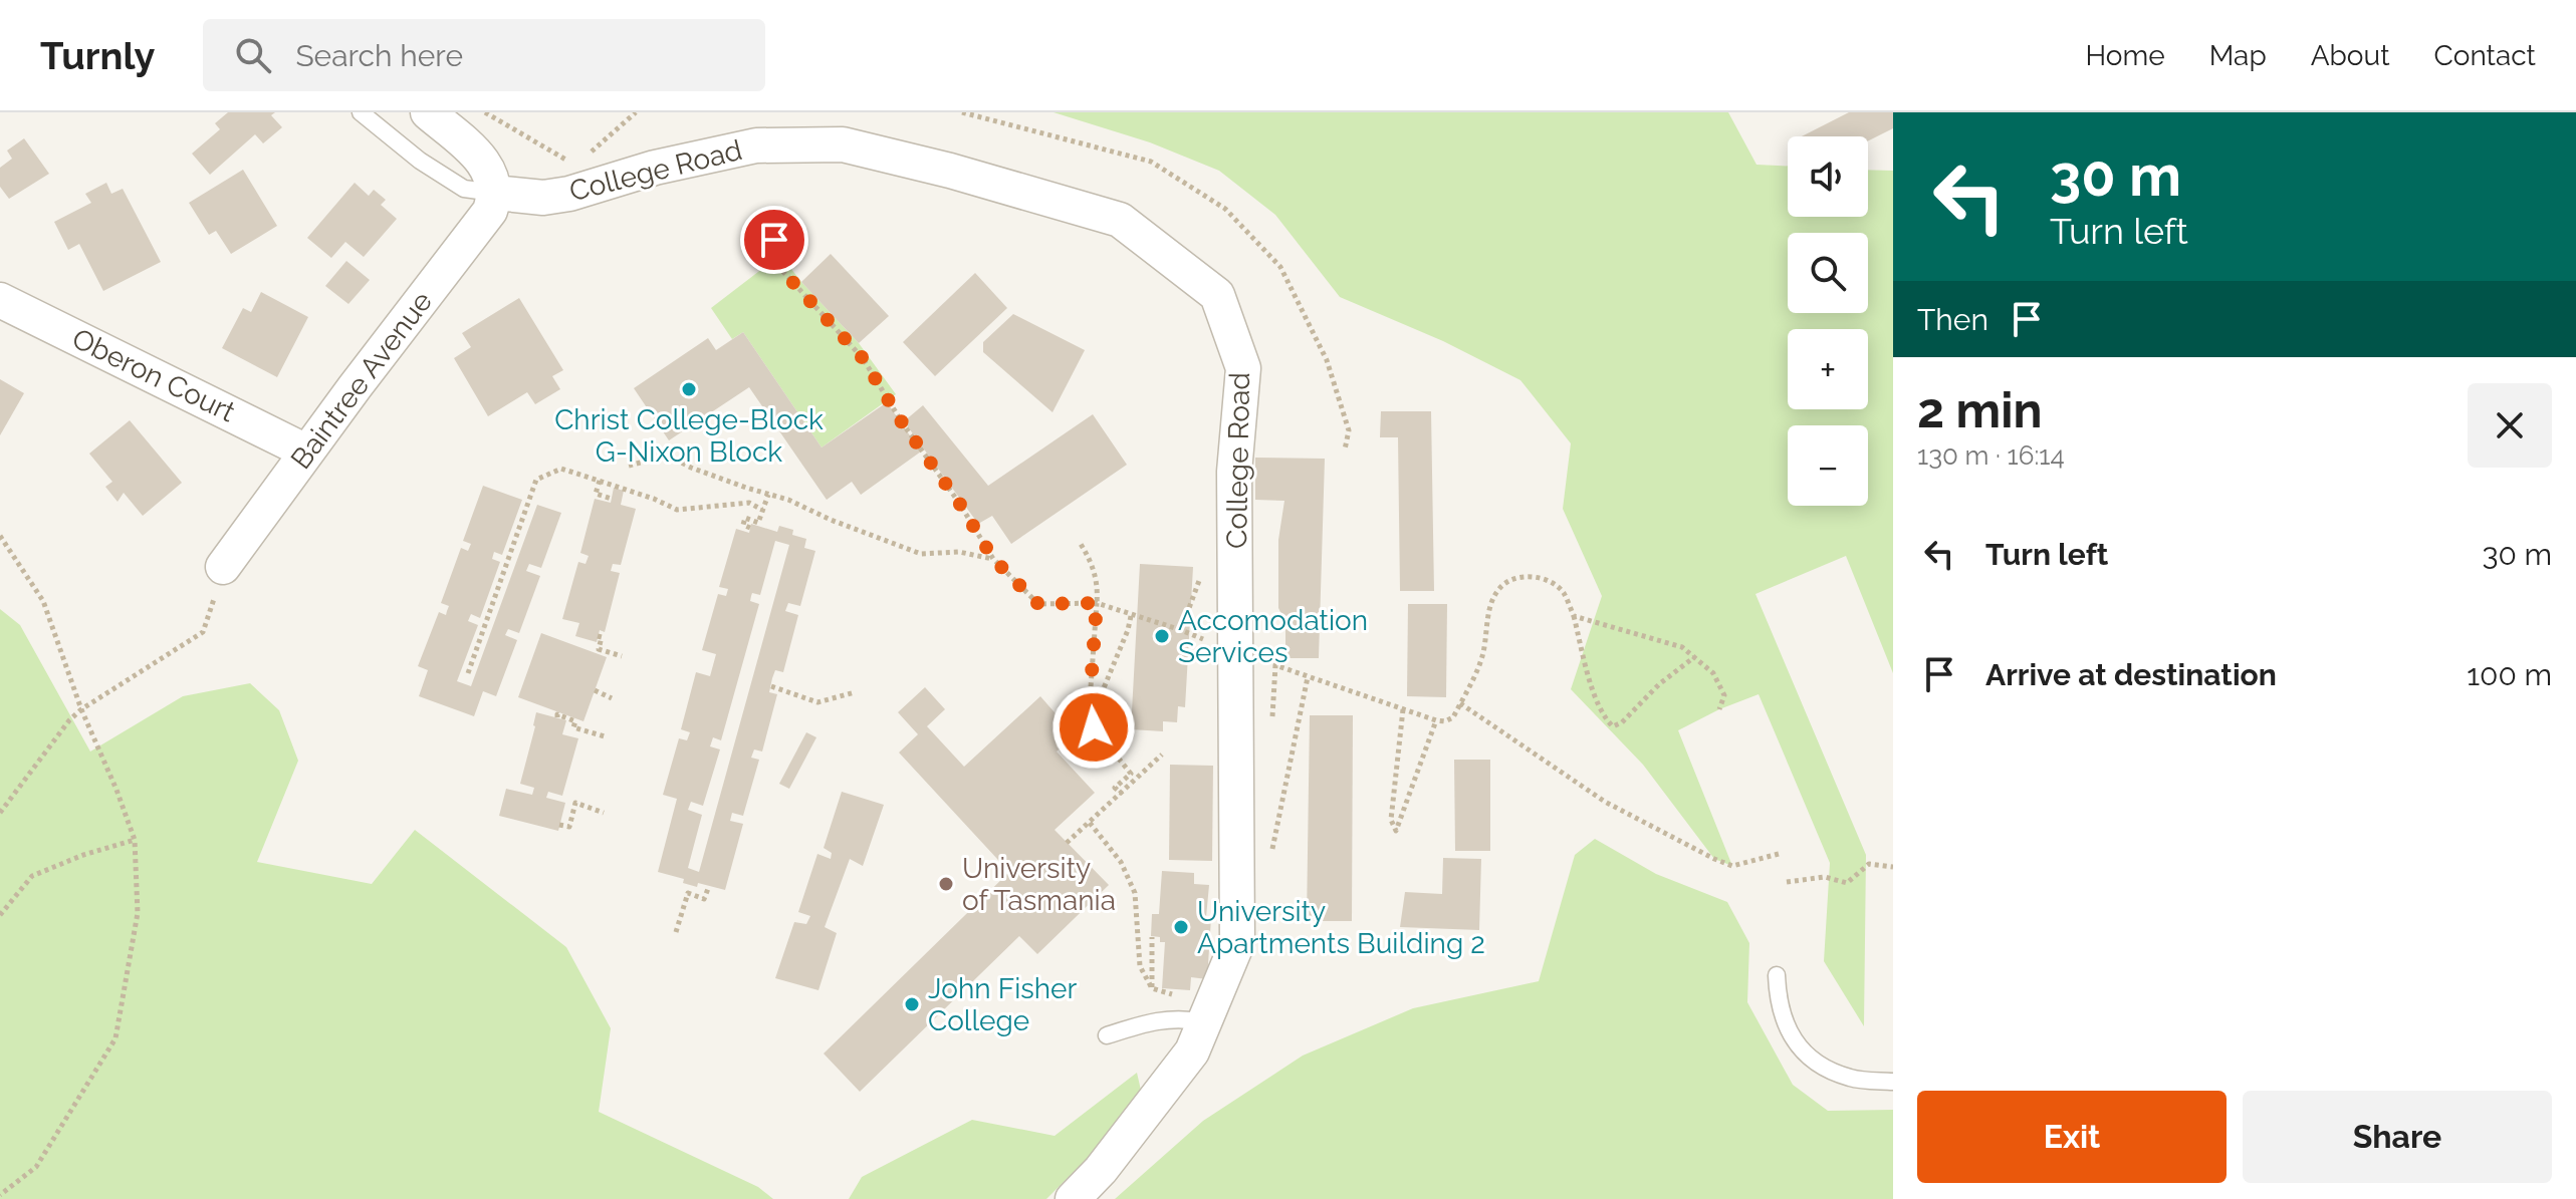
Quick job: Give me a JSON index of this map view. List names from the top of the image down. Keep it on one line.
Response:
{"streets":{"street":["College Road","Oberon Court","Baintree Avenue"]},"crossings":[["College Road","Baintree Avenue"],["Oberon Court","Baintree Avenue"]],"places":["Christ College-Block G-Nixon Block","Accomodation Services","University of Tasmania","University Apartments Building 2","John Fisher College"],"page":{"header":"Turnly","search":"Search here","nav":["Home","Map","About","Contact"],"turn":["30 m","Turn left"],"map_buttons":["+","−"],"then":"Then","heading":["2 min","130 m · 16:14"],"list":[{"name":"Turn left","value":"30 m"},{"name":"Arrive at destination","value":"100 m"}],"buttons":["Exit","Share"]}}
